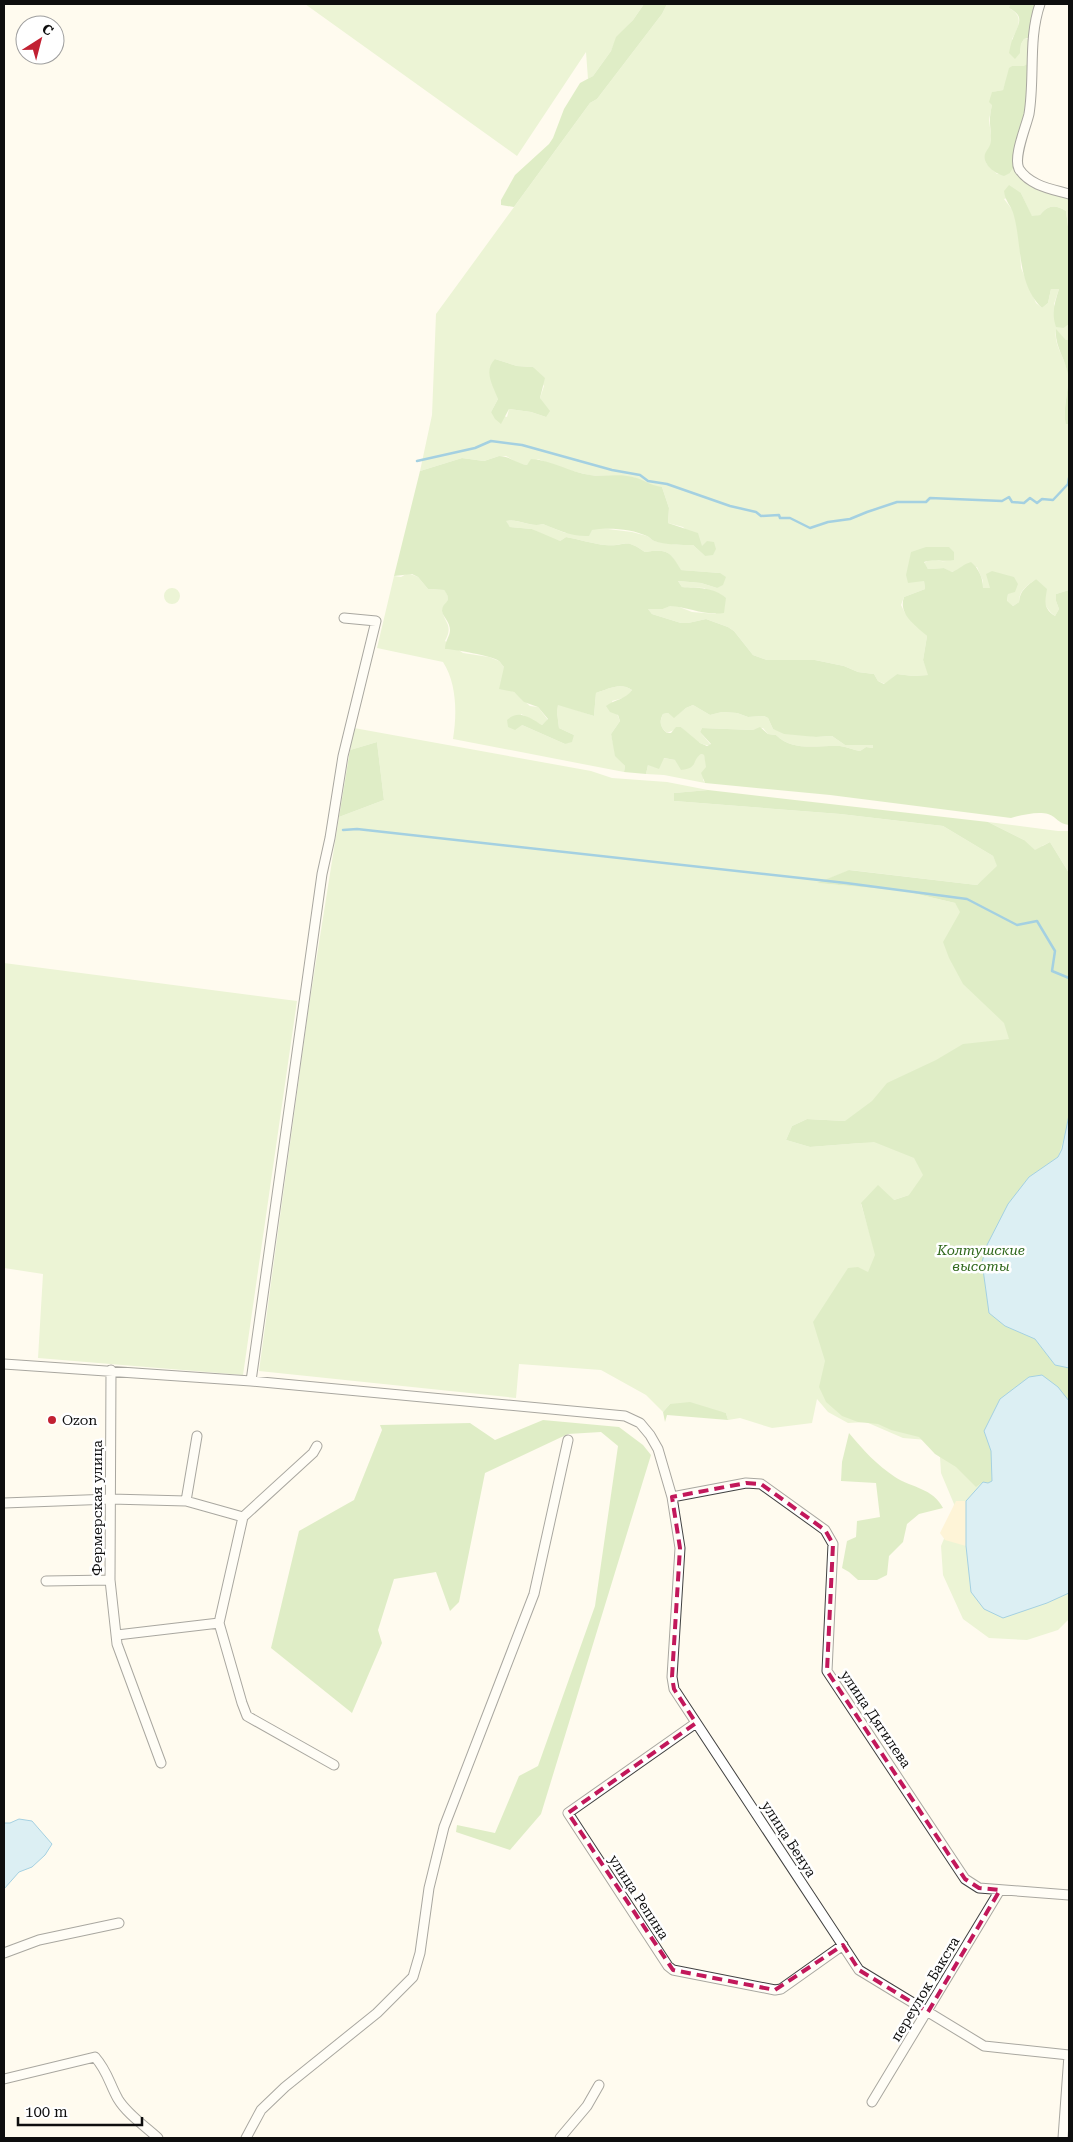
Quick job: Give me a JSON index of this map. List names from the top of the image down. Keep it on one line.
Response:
{"streets":{"street":["Фермерская улица","улица Дягилева","улица Бенуа","улица Репина","переулок Бакста"]},"crossings":[["Фермерская улица","улица Бенуа"],["улица Дягилева","улица Бенуа"],["улица Дягилева","переулок Бакста"],["улица Бенуа","улица Репина"],["улица Бенуа","переулок Бакста"]],"parks":["Колтушские высоты"],"places":["Ozon"],"scale_bar":"100 m","north":"top right"}
